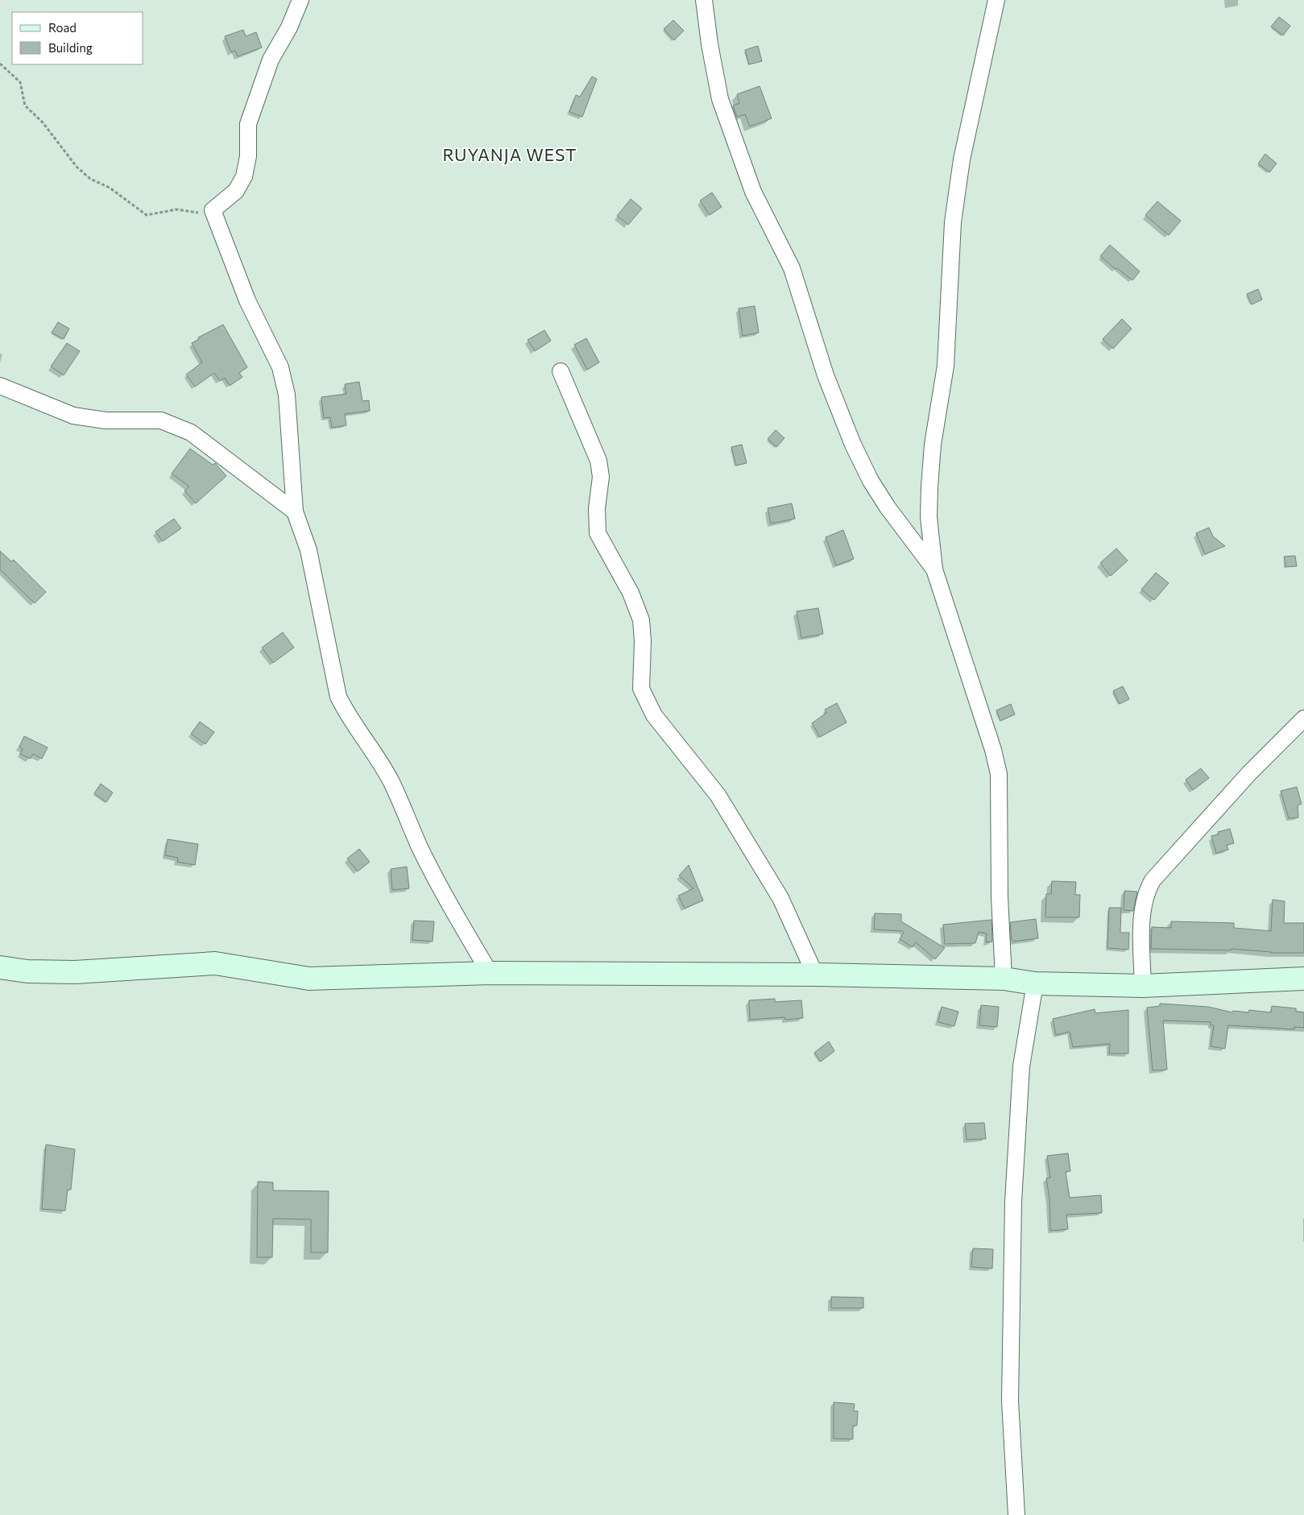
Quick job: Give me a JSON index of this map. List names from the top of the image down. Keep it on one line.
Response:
{"districts":["RUYANJA WEST"],"legend":["Road","Building"]}
